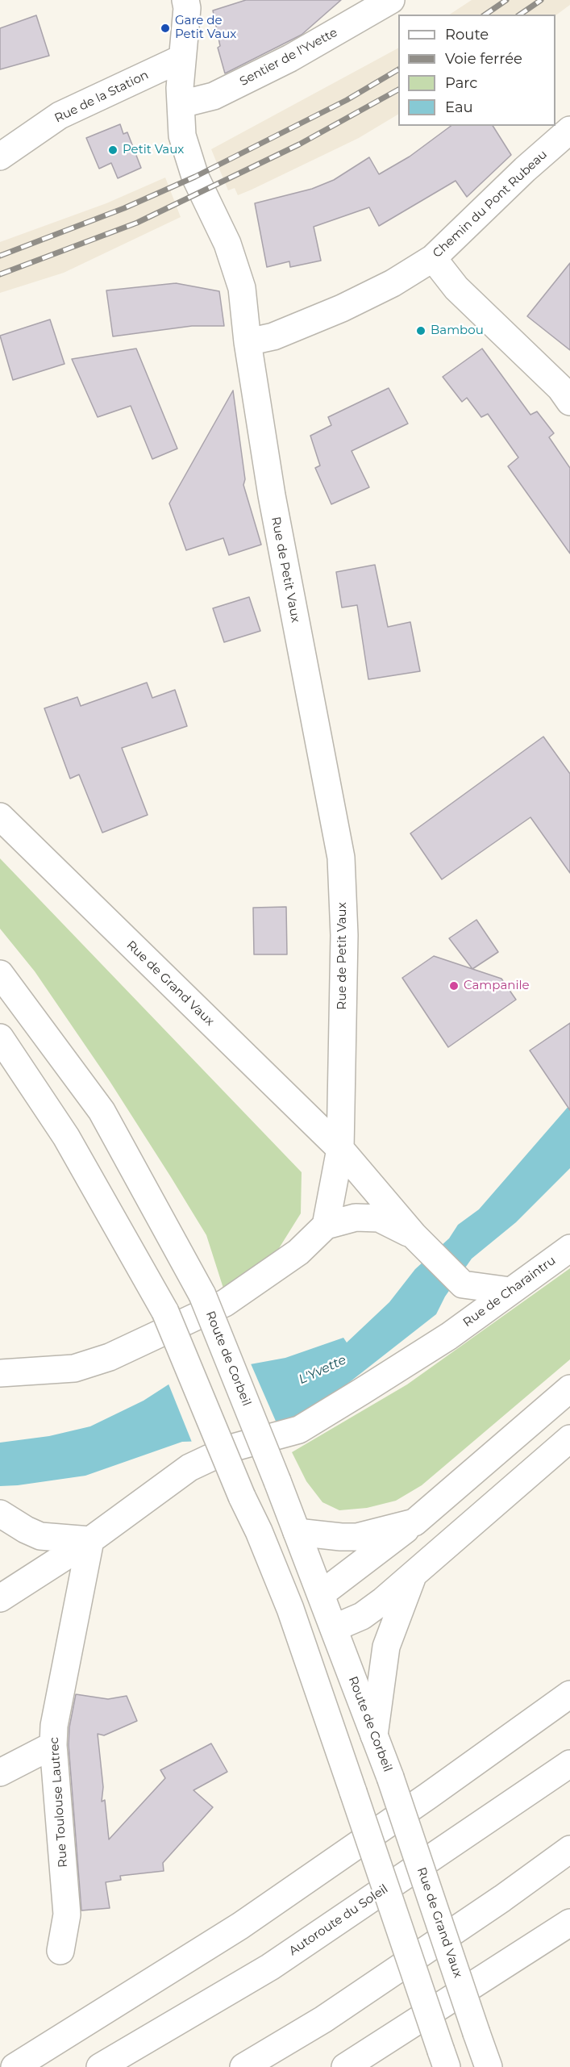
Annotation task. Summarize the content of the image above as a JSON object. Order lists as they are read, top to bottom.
{
  "streets": {
    "main road": [
      "Sentier de l'Yvette",
      "Rue de la Station",
      "Chemin du Pont Rubeau",
      "Rue de Petit Vaux",
      "Rue de Grand Vaux",
      "Rue de Charaintru",
      "Route de Corbeil",
      "Rue Toulouse Lautrec",
      "Autoroute du Soleil"
    ]
  },
  "crossings": [
    ["Sentier de l'Yvette", "Rue de Petit Vaux"],
    ["Rue de la Station", "Rue de Petit Vaux"],
    ["Chemin du Pont Rubeau", "Rue de Petit Vaux"],
    ["Rue de Petit Vaux", "Rue de Grand Vaux"],
    ["Rue de Grand Vaux", "Route de Corbeil"],
    ["Rue de Charaintru", "Rue Toulouse Lautrec"]
  ],
  "water": ["L'Yvette"],
  "places": [
    "Gare de Petit Vaux",
    "Petit Vaux",
    "Bambou",
    "Campanile"
  ],
  "legend": [
    "Route",
    "Voie ferrée",
    "Parc",
    "Eau"
  ]
}
